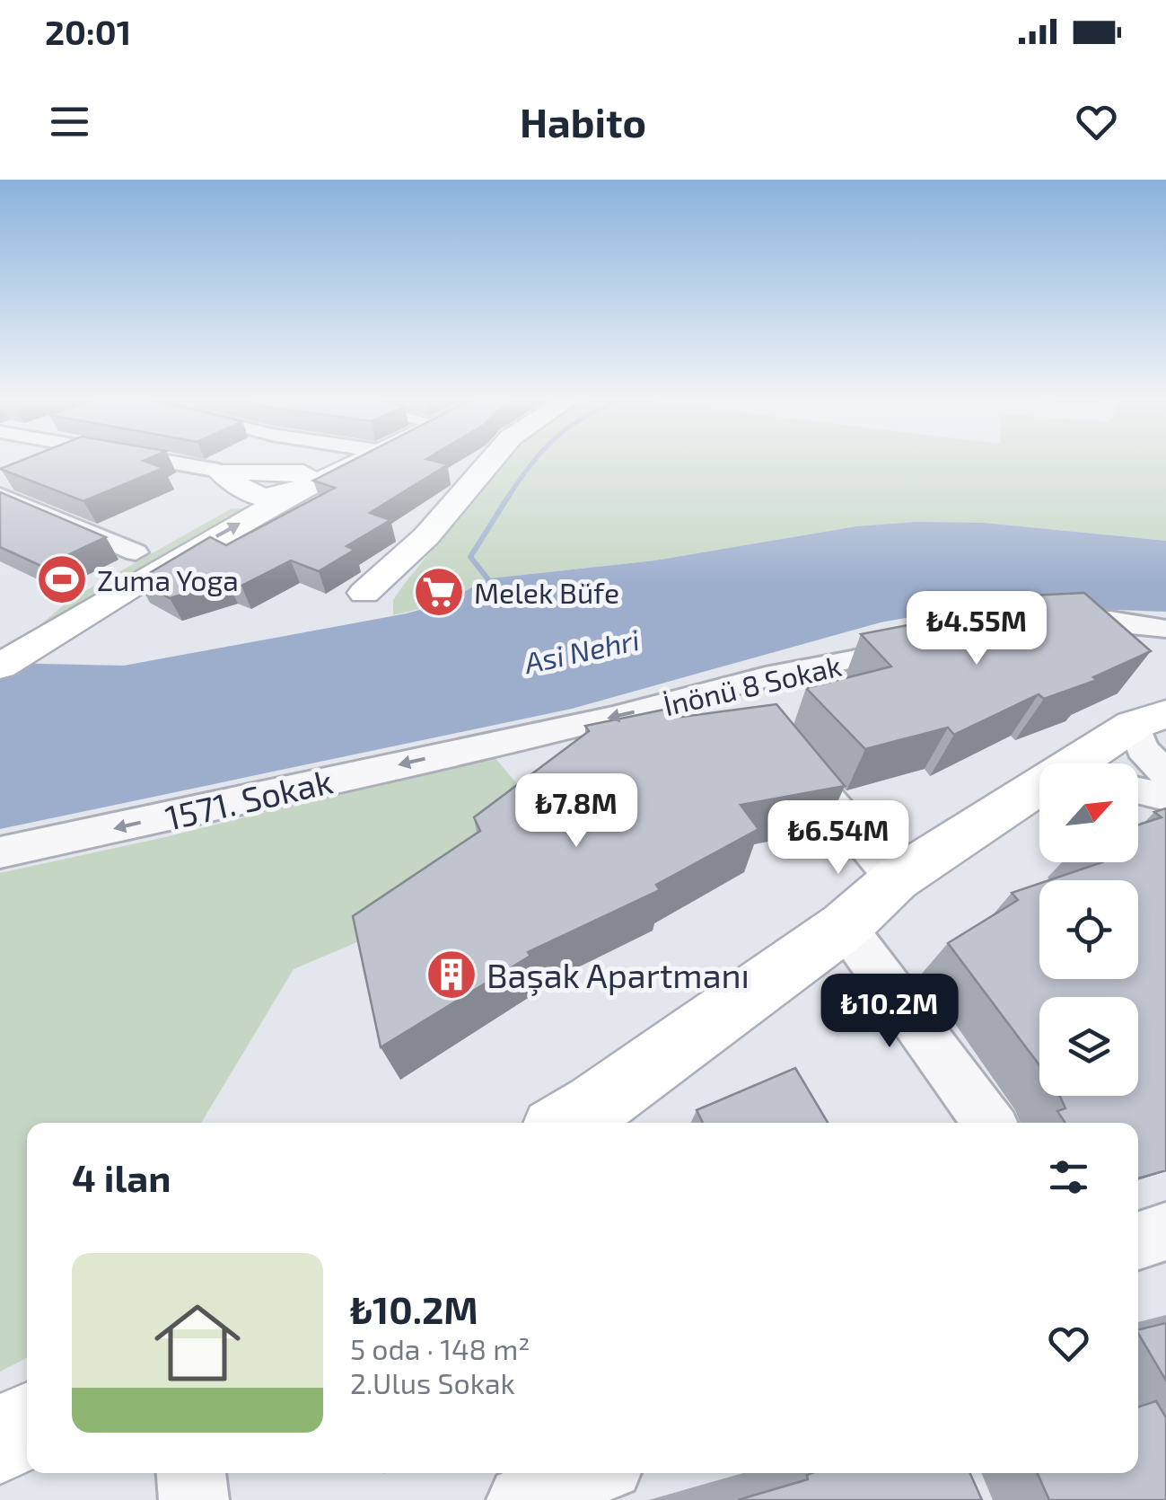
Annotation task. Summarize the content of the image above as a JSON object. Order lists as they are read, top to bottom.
{
  "streets": {
    "street": ["İnönü 8 Sokak", "1571. Sokak"]
  },
  "crossings": [
    ["İnönü 8 Sokak", "1571. Sokak"]
  ],
  "one_way": ["İnönü 8 Sokak", "1571. Sokak"],
  "water": ["Asi Nehri"],
  "places": {
    "sports": ["Zuma Yoga"],
    "supermarket": ["Melek Büfe"],
    "building": ["Başak Apartmanı"]
  },
  "north": "top right",
  "page": {
    "status": "20:01",
    "header": "Habito",
    "price": [
      "₺4.55M",
      "₺7.8M",
      "₺6.54M",
      "₺10.2M"
    ],
    "heading": "4 ilan",
    "list": [
      {
        "name": "₺10.2M",
        "note": "5 oda · 148 m² · 2.Ulus Sokak"
      }
    ]
  }
}
